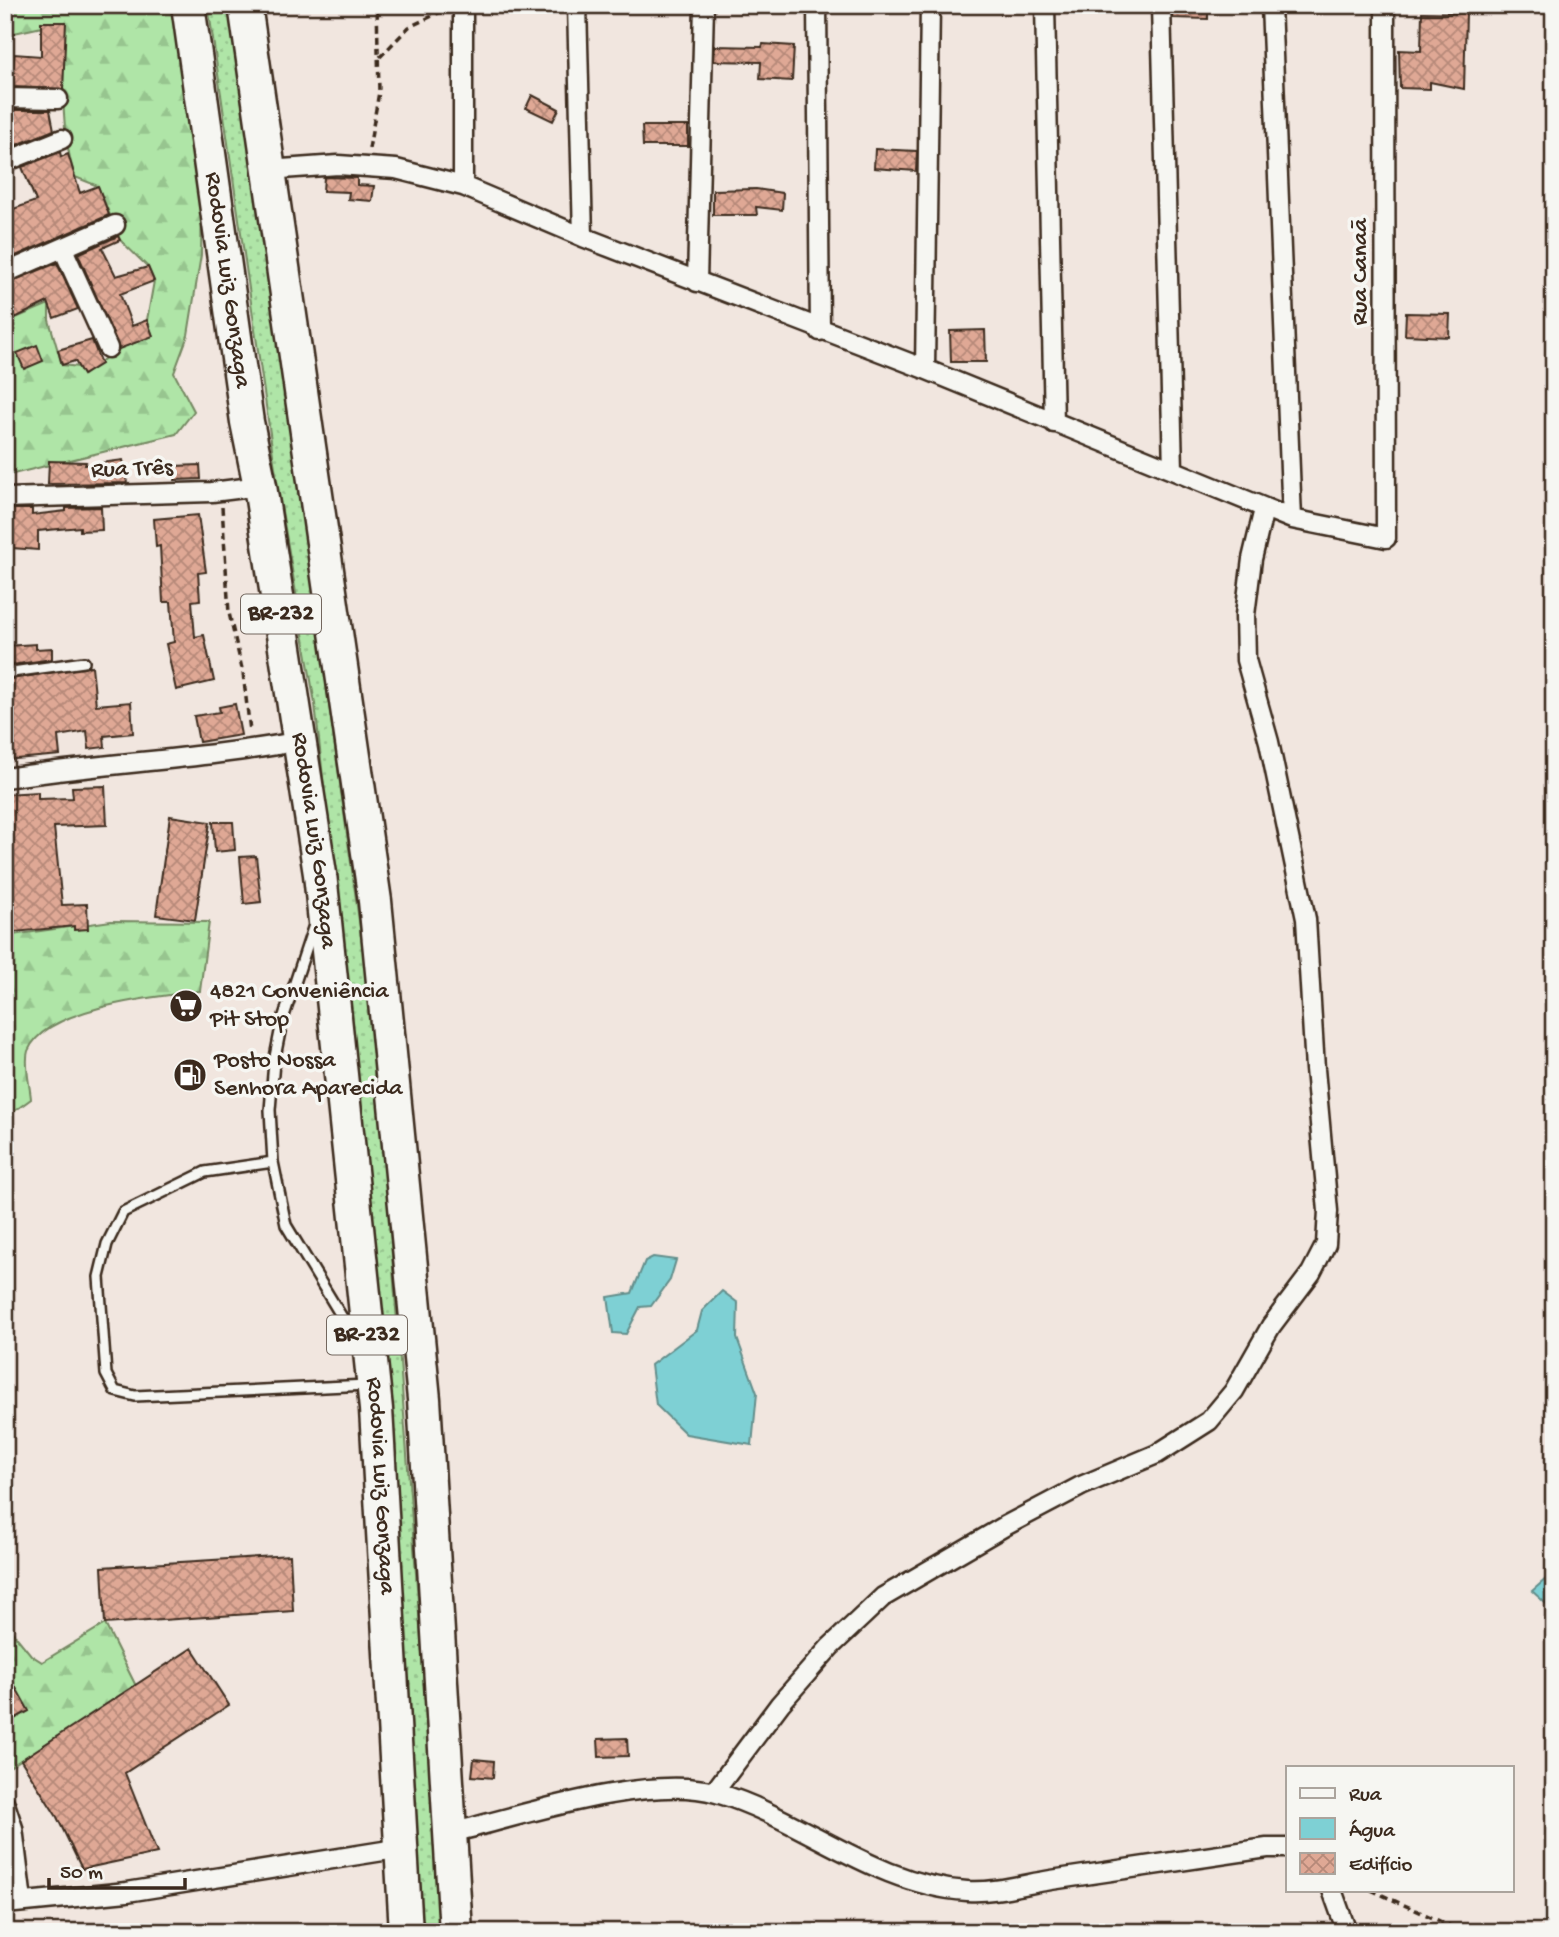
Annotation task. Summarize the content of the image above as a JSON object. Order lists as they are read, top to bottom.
{
  "streets": {
    "highway": ["Rodovia Luiz Gonzaga", "BR-232"],
    "street": ["Rua Canaã", "Rua Três"]
  },
  "crossings": [
    ["Rodovia Luiz Gonzaga", "Rua Três"]
  ],
  "places": {
    "supermarket": ["4821 Conveniência Pit Stop"],
    "fuel station": ["Posto Nossa Senhora Aparecida"]
  },
  "legend": ["Rua", "Água", "Edifício"],
  "scale_bar": "50 m"
}
